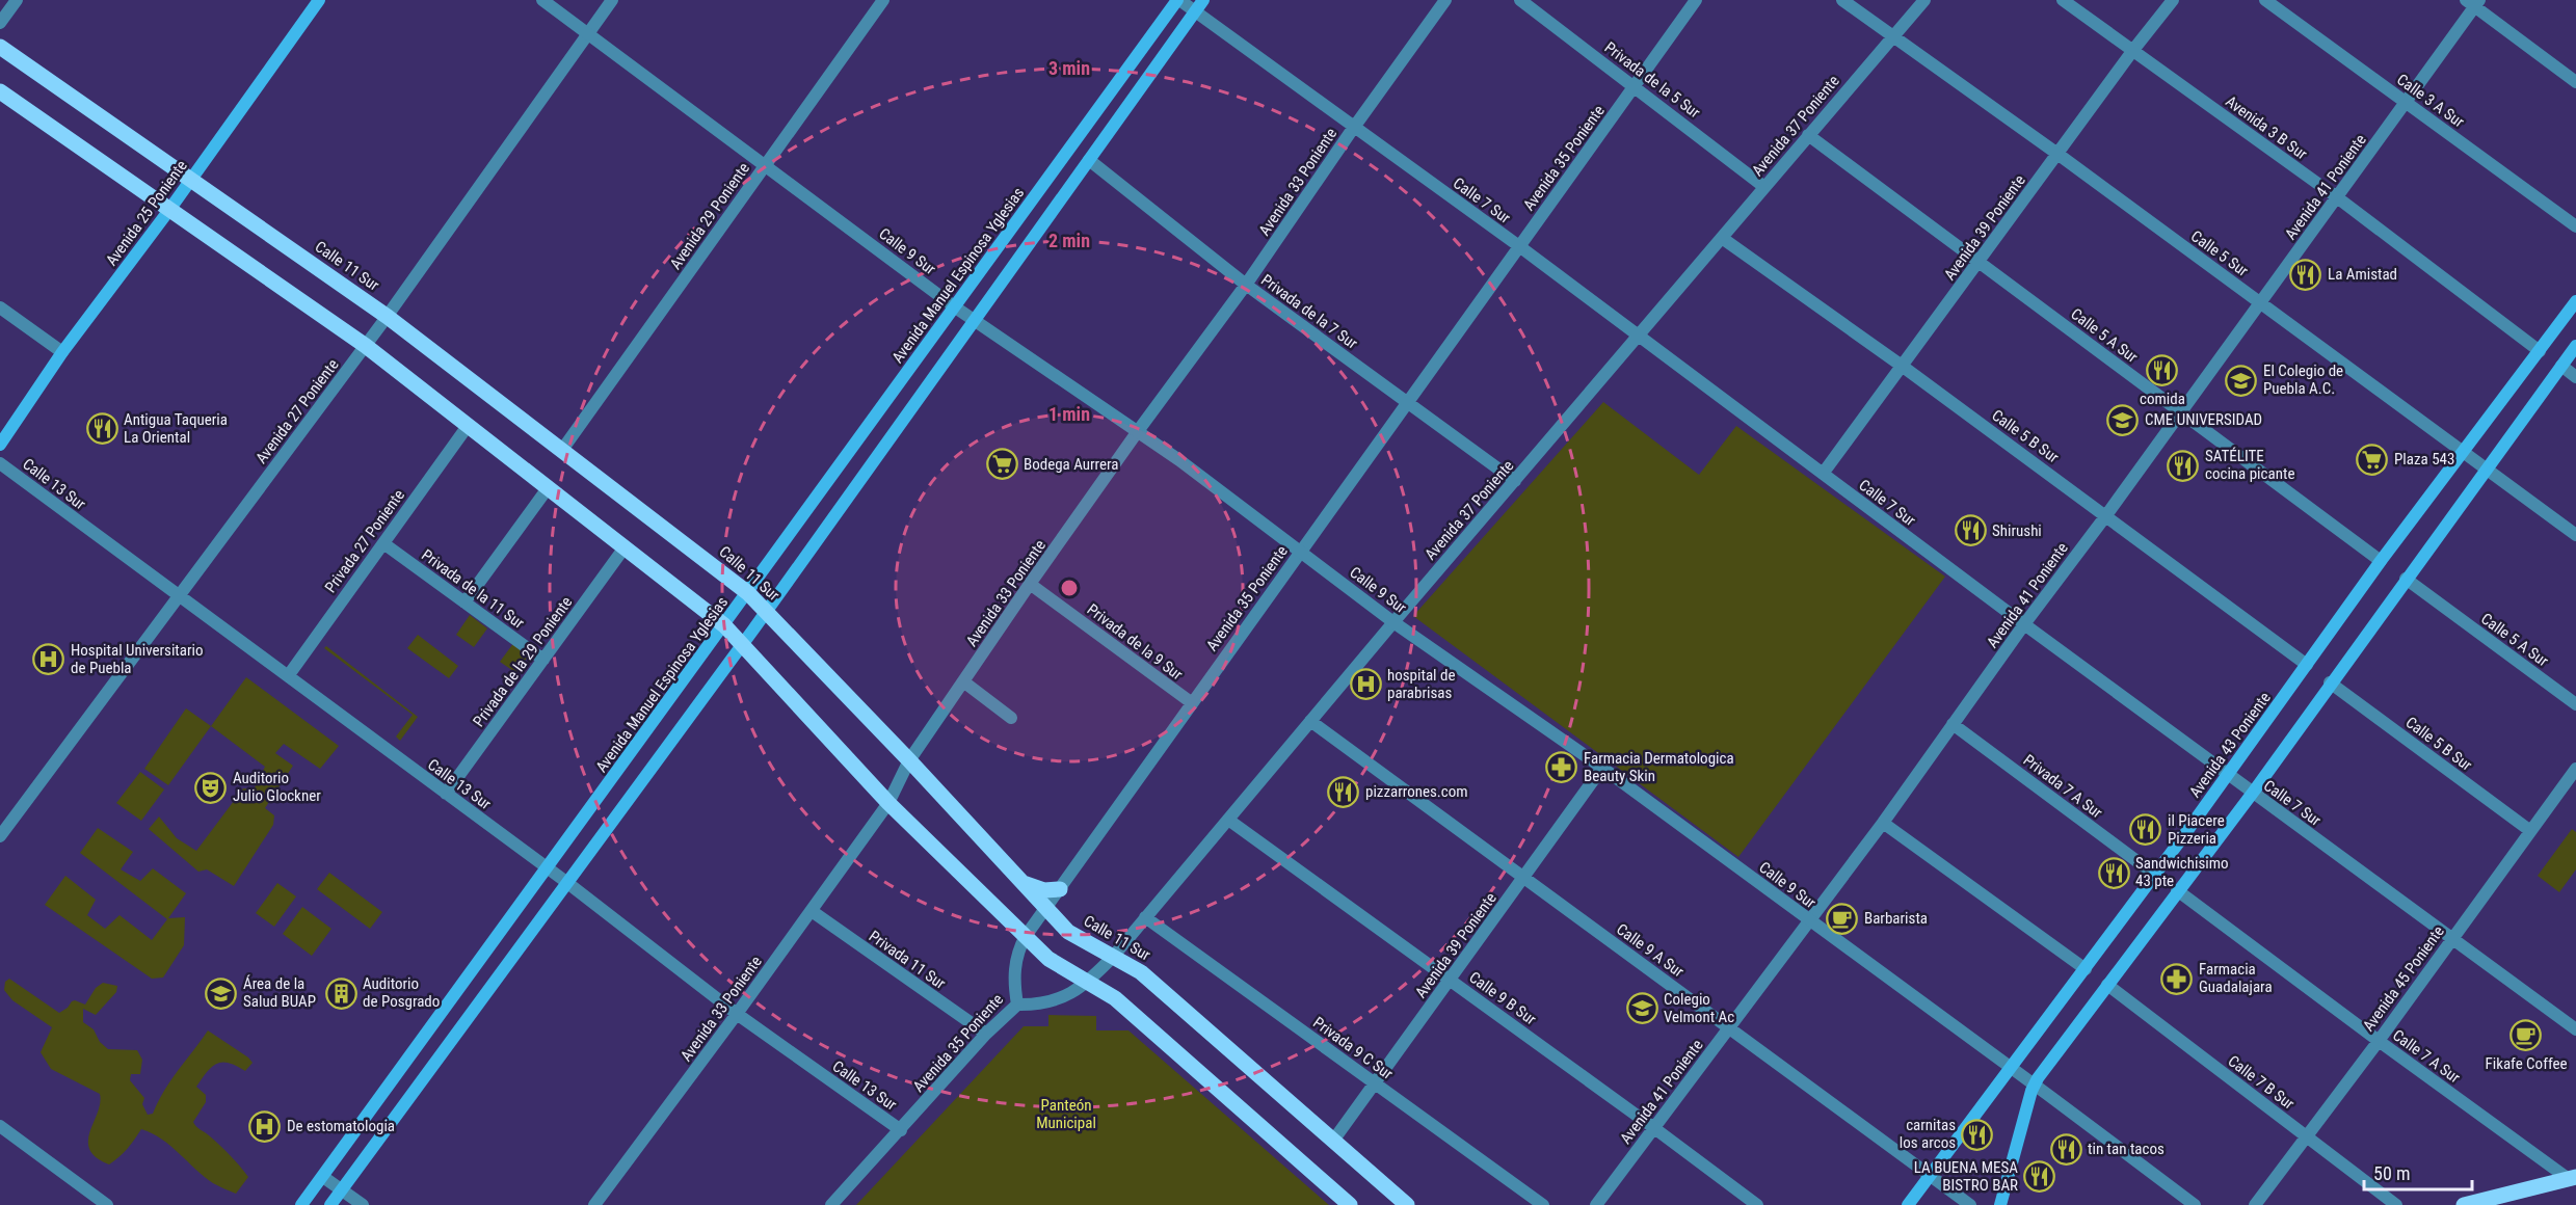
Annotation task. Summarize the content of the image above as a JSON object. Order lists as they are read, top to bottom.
{
  "streets": {
    "main road": [
      "Avenida 25 Poniente",
      "Calle 11 Sur",
      "Avenida Manuel Espinosa Yglesias",
      "Avenida 43 Poniente"
    ],
    "street": [
      "Privada de la 5 Sur",
      "Calle 3 A Sur",
      "Avenida 37 Poniente",
      "Avenida 3 B Sur",
      "Avenida 35 Poniente",
      "Avenida 33 Poniente",
      "Avenida 41 Poniente",
      "Calle 7 Sur",
      "Avenida 29 Poniente",
      "Avenida 39 Poniente",
      "Calle 9 Sur",
      "Calle 5 Sur",
      "Privada de la 7 Sur",
      "Calle 5 A Sur",
      "Avenida 27 Poniente",
      "Calle 5 B Sur",
      "Calle 13 Sur",
      "Privada 27 Poniente",
      "Privada de la 11 Sur",
      "Privada de la 9 Sur",
      "Privada de la 29 Poniente",
      "Privada 7 A Sur",
      "Calle 9 A Sur",
      "Privada 11 Sur",
      "Avenida 45 Poniente",
      "Calle 9 B Sur",
      "Privada 9 C Sur",
      "Calle 7 A Sur",
      "Calle 7 B Sur"
    ]
  },
  "crossings": [
    ["Privada de la 5 Sur", "Avenida 37 Poniente"],
    ["Privada de la 5 Sur", "Avenida 35 Poniente"],
    ["Calle 3 A Sur", "Avenida 41 Poniente"],
    ["Avenida 37 Poniente", "Avenida 35 Poniente"],
    ["Avenida 37 Poniente", "Calle 7 Sur"],
    ["Avenida 37 Poniente", "Calle 9 Sur"],
    ["Avenida 37 Poniente", "Calle 5 Sur"],
    ["Avenida 37 Poniente", "Calle 11 Sur"],
    ["Avenida 37 Poniente", "Privada de la 7 Sur"],
    ["Avenida 37 Poniente", "Calle 5 A Sur"],
    ["Avenida 37 Poniente", "Calle 5 B Sur"],
    ["Avenida 37 Poniente", "Calle 9 A Sur"],
    ["Avenida 37 Poniente", "Calle 9 B Sur"],
    ["Avenida 37 Poniente", "Privada 9 C Sur"],
    ["Avenida 3 B Sur", "Avenida 41 Poniente"],
    ["Avenida 3 B Sur", "Avenida 39 Poniente"],
    ["Avenida 3 B Sur", "Avenida 43 Poniente"],
    ["Avenida 35 Poniente", "Calle 7 Sur"],
    ["Avenida 35 Poniente", "Calle 9 Sur"],
    ["Avenida 35 Poniente", "Calle 11 Sur"],
    ["Avenida 35 Poniente", "Privada de la 7 Sur"],
    ["Avenida 35 Poniente", "Calle 13 Sur"],
    ["Avenida 35 Poniente", "Privada de la 9 Sur"],
    ["Avenida 35 Poniente", "Privada 11 Sur"],
    ["Avenida 33 Poniente", "Calle 7 Sur"],
    ["Avenida 33 Poniente", "Calle 9 Sur"],
    ["Avenida 33 Poniente", "Calle 11 Sur"],
    ["Avenida 33 Poniente", "Privada de la 7 Sur"],
    ["Avenida 33 Poniente", "Calle 13 Sur"],
    ["Avenida 33 Poniente", "Privada de la 9 Sur"],
    ["Avenida 33 Poniente", "Privada 11 Sur"],
    ["Avenida 41 Poniente", "Calle 7 Sur"],
    ["Avenida 41 Poniente", "Calle 9 Sur"],
    ["Avenida 41 Poniente", "Calle 5 Sur"],
    ["Avenida 41 Poniente", "Calle 5 A Sur"],
    ["Avenida 41 Poniente", "Calle 5 B Sur"],
    ["Avenida 41 Poniente", "Privada 7 A Sur"],
    ["Avenida 41 Poniente", "Calle 9 A Sur"],
    ["Avenida 41 Poniente", "Calle 9 B Sur"],
    ["Calle 7 Sur", "Avenida 39 Poniente"],
    ["Calle 7 Sur", "Avenida Manuel Espinosa Yglesias"],
    ["Calle 7 Sur", "Avenida 43 Poniente"],
    ["Calle 7 Sur", "Avenida 45 Poniente"],
    ["Avenida 25 Poniente", "Calle 11 Sur"],
    ["Avenida 29 Poniente", "Calle 9 Sur"],
    ["Avenida 29 Poniente", "Calle 11 Sur"],
    ["Avenida 39 Poniente", "Calle 9 Sur"],
    ["Avenida 39 Poniente", "Calle 5 Sur"],
    ["Avenida 39 Poniente", "Calle 11 Sur"],
    ["Avenida 39 Poniente", "Calle 5 A Sur"],
    ["Avenida 39 Poniente", "Calle 5 B Sur"],
    ["Avenida 39 Poniente", "Calle 9 A Sur"],
    ["Avenida 39 Poniente", "Calle 9 B Sur"],
    ["Avenida 39 Poniente", "Privada 9 C Sur"],
    ["Calle 9 Sur", "Avenida Manuel Espinosa Yglesias"],
    ["Calle 9 Sur", "Avenida 27 Poniente"],
    ["Calle 9 Sur", "Avenida 43 Poniente"],
    ["Calle 5 Sur", "Avenida 43 Poniente"],
    ["Calle 11 Sur", "Avenida Manuel Espinosa Yglesias"],
    ["Calle 11 Sur", "Avenida 27 Poniente"],
    ["Avenida Manuel Espinosa Yglesias", "Calle 13 Sur"],
    ["Calle 5 A Sur", "Avenida 43 Poniente"],
    ["Avenida 27 Poniente", "Calle 13 Sur"],
    ["Calle 5 B Sur", "Avenida 43 Poniente"],
    ["Calle 5 B Sur", "Avenida 45 Poniente"],
    ["Calle 13 Sur", "Privada 27 Poniente"],
    ["Calle 13 Sur", "Privada de la 29 Poniente"],
    ["Privada 27 Poniente", "Privada de la 11 Sur"],
    ["Privada de la 11 Sur", "Privada de la 29 Poniente"],
    ["Avenida 43 Poniente", "Privada 7 A Sur"],
    ["Avenida 43 Poniente", "Calle 9 A Sur"],
    ["Avenida 45 Poniente", "Calle 7 A Sur"],
    ["Avenida 45 Poniente", "Calle 7 B Sur"]
  ],
  "parks": ["Panteón Municipal"],
  "places": {
    "restaurant": [
      "La Amistad",
      "comida",
      "Antigua Taqueria La Oriental",
      "SATÉLITE cocina picante",
      "Shirushi",
      "pizzarrones.com",
      "il Piacere Pizzeria",
      "Sandwichisimo 43 pte",
      "carnitas los arcos",
      "tin tan tacos",
      "LA BUENA MESA BISTRO BAR"
    ],
    "school or university": [
      "El Colegio de Puebla A.C.",
      "CME UNIVERSIDAD",
      "Área de la Salud BUAP",
      "Colegio Velmont Ac"
    ],
    "supermarket": ["Plaza 543", "Bodega Aurrera"],
    "hospital": ["Hospital Universitario de Puebla", "hospital de parabrisas", "De estomatologia"],
    "pharmacy": ["Farmacia Dermatologica Beauty Skin", "Farmacia Guadalajara"],
    "theatre": ["Auditorio Julio Glockner"],
    "cafe": ["Barbarista", "Fikafe Coffee"],
    "building": ["Auditorio de Posgrado"]
  },
  "scale_bar": "50 m",
  "rings": ["3 min", "2 min", "1 min"]
}
